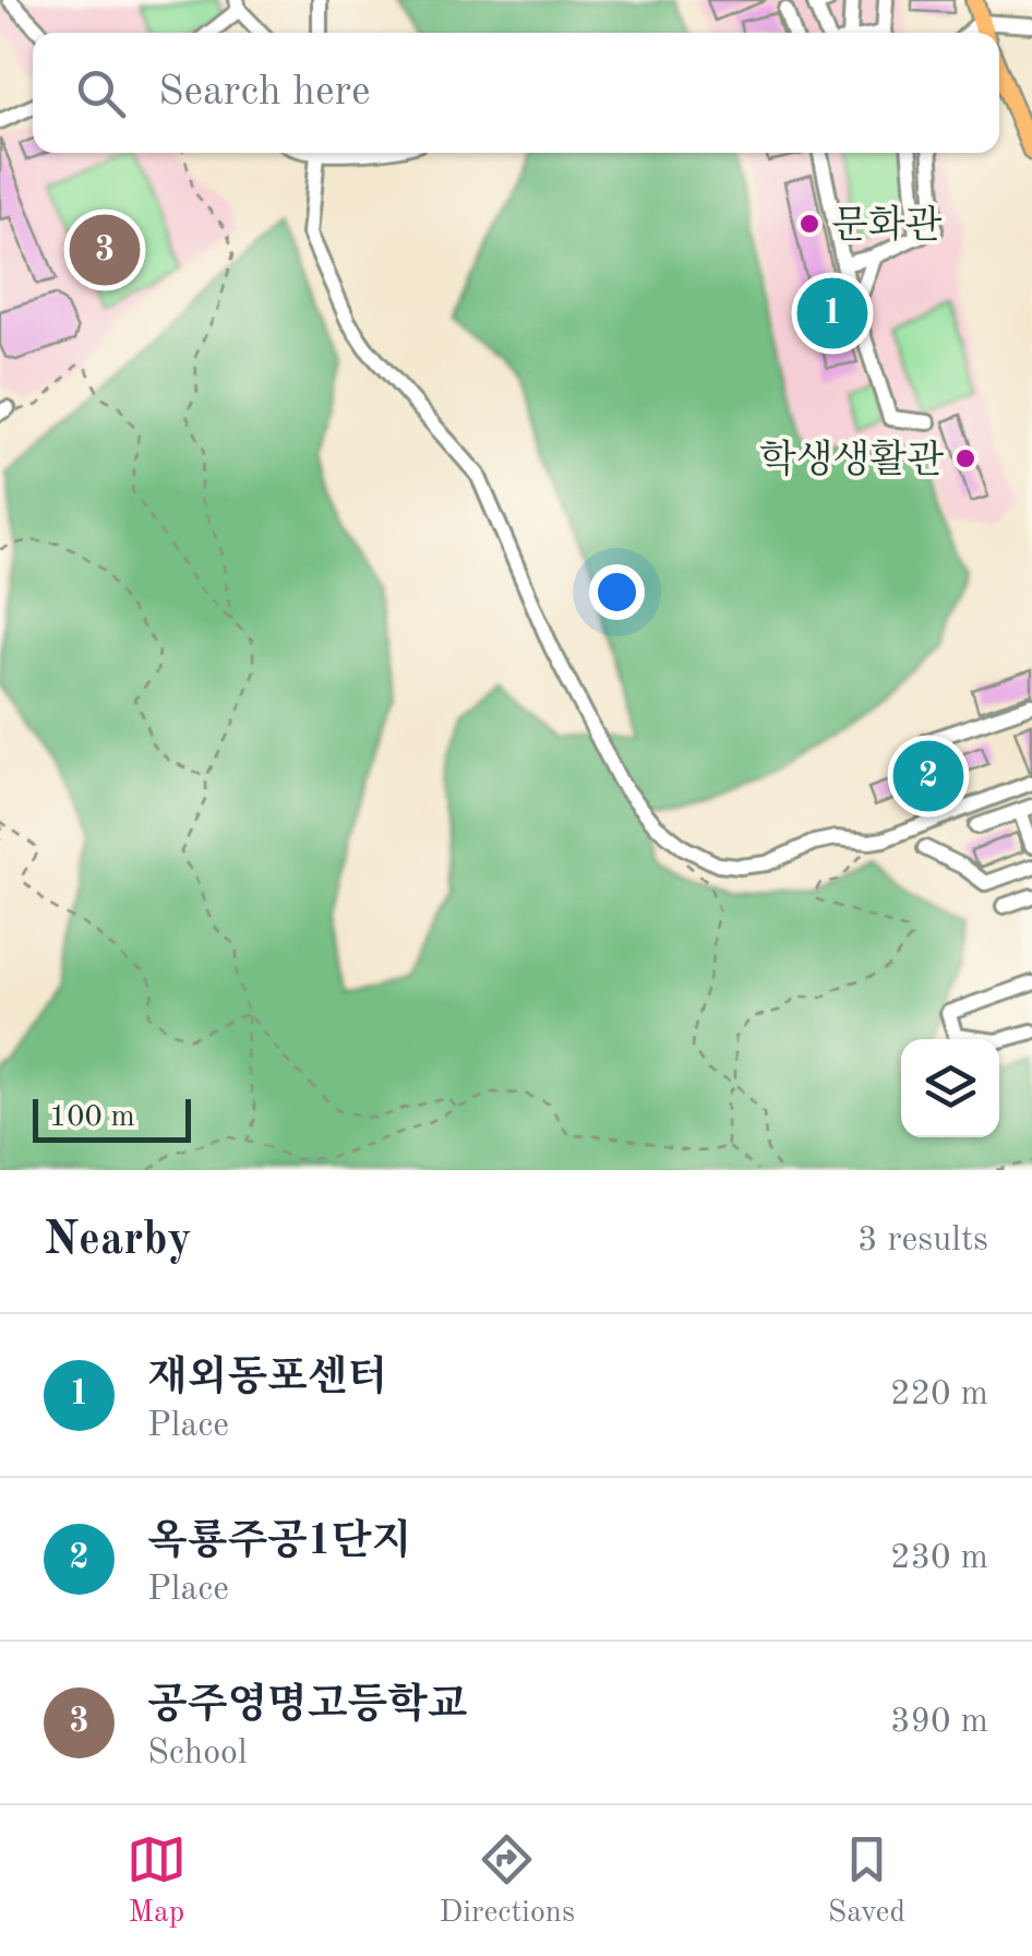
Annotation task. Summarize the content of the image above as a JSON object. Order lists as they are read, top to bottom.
{
  "places": ["문화관", "학생생활관"],
  "scale_bar": "100 m",
  "page": {
    "search": "Search here",
    "pins": ["3", "1", "2"],
    "scale": "100 m",
    "heading": ["Nearby", "3 results"],
    "list": [
      {
        "mark": "1",
        "name": "재외동포센터",
        "note": "Place",
        "value": "220 m"
      },
      {
        "mark": "2",
        "name": "옥룡주공1단지",
        "note": "Place",
        "value": "230 m"
      },
      {
        "mark": "3",
        "name": "공주영명고등학교",
        "note": "School",
        "value": "390 m"
      }
    ],
    "nav": ["Map", "Directions", "Saved"]
  }
}
